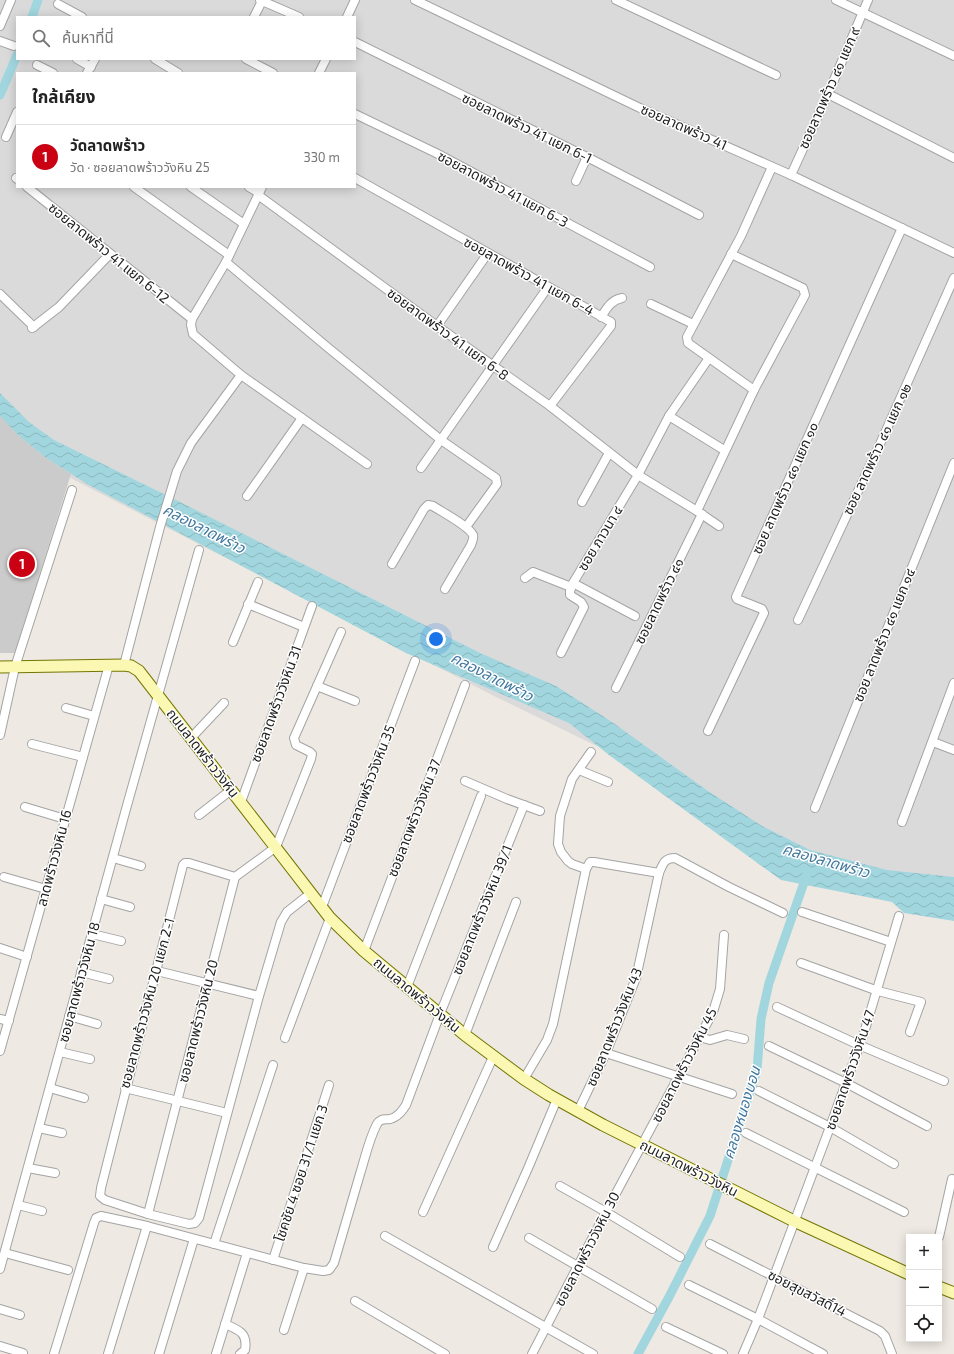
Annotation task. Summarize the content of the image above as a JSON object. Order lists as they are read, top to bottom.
{
  "streets": {
    "main road": ["ถนนลาดพร้าววังหิน"],
    "street": [
      "ซอยลาดพร้าว ๔๑ แยก ๙",
      "ซอยลาดพร้าว 41",
      "ซอยลาดพร้าว 41 แยก 6-1",
      "ซอยลาดพร้าว 41 แยก 6-3",
      "ซอยลาดพร้าว 41 แยก 6-12",
      "ซอยลาดพร้าว 41 แยก 6-4",
      "ซอยลาดพร้าว 41 แยก 6-8",
      "ซอย ลาดพร้าว ๔๑ แยก ๑๒",
      "ซอย ลาดพร้าว ๔๑ แยก ๑๐",
      "ซอย ภาวนา ๔",
      "ซอยลาดพร้าว ๔๑",
      "ซอย ลาดพร้าว ๔๑ แยก ๑๔",
      "ซอยลาดพร้าววังหิน 31",
      "ซอยลาดพร้าววังหิน 35",
      "ซอยลาดพร้าววังหิน 37",
      "ลาดพร้าววังหิน 16",
      "ซอยลาดพร้าววังหิน 39/1",
      "ซอยลาดพร้าววังหิน 18",
      "ซอยลาดพร้าววังหิน 20 แยก 2-1",
      "ซอยลาดพร้าววังหิน 20",
      "ซอยลาดพร้าววังหิน 43",
      "ซอยลาดพร้าววังหิน 45",
      "ซอยลาดพร้าววังหิน 47",
      "โชคชัย 4 ซอย 31/1 แยก 3",
      "ซอยลาดพร้าววังหิน 30",
      "ซอยสุขสวัสดิ์14"
    ]
  },
  "crossings": [
    ["ซอยลาดพร้าว ๔๑ แยก ๙", "ซอยลาดพร้าว 41"],
    ["ซอยลาดพร้าว 41", "ซอย ลาดพร้าว ๔๑ แยก ๑๐"],
    ["ซอยลาดพร้าว 41 แยก 6-4", "ซอยลาดพร้าว 41 แยก 6-8"],
    ["ซอยลาดพร้าว 41 แยก 6-8", "ซอย ภาวนา ๔"],
    ["ซอยลาดพร้าว 41 แยก 6-8", "ซอยลาดพร้าว ๔๑"],
    ["ซอยลาดพร้าววังหิน 31", "ถนนลาดพร้าววังหิน"],
    ["ถนนลาดพร้าววังหิน", "ซอยลาดพร้าววังหิน 35"],
    ["ถนนลาดพร้าววังหิน", "ซอยลาดพร้าววังหิน 37"],
    ["ถนนลาดพร้าววังหิน", "ลาดพร้าววังหิน 16"],
    ["ถนนลาดพร้าววังหิน", "ซอยลาดพร้าววังหิน 39/1"],
    ["ถนนลาดพร้าววังหิน", "ซอยลาดพร้าววังหิน 18"],
    ["ถนนลาดพร้าววังหิน", "ซอยลาดพร้าววังหิน 43"],
    ["ถนนลาดพร้าววังหิน", "ซอยลาดพร้าววังหิน 45"],
    ["ถนนลาดพร้าววังหิน", "ซอยลาดพร้าววังหิน 47"],
    ["ถนนลาดพร้าววังหิน", "ซอยลาดพร้าววังหิน 30"],
    ["ซอยลาดพร้าววังหิน 20 แยก 2-1", "ซอยลาดพร้าววังหิน 20"],
    ["ซอยลาดพร้าววังหิน 45", "ซอยลาดพร้าววังหิน 30"],
    ["ซอยลาดพร้าววังหิน 47", "ซอยสุขสวัสดิ์14"]
  ],
  "water": ["คลองลาดพร้าว", "คลองหนองบอน"],
  "page": {
    "search": "ค้นหาที่นี่",
    "heading": "ใกล้เคียง",
    "list": [
      {
        "mark": "1",
        "name": "วัดลาดพร้าว",
        "note": "วัด · ซอยลาดพร้าววังหิน 25",
        "value": "330 m"
      }
    ],
    "pins": "1",
    "map_buttons": ["+", "−"]
  }
}
